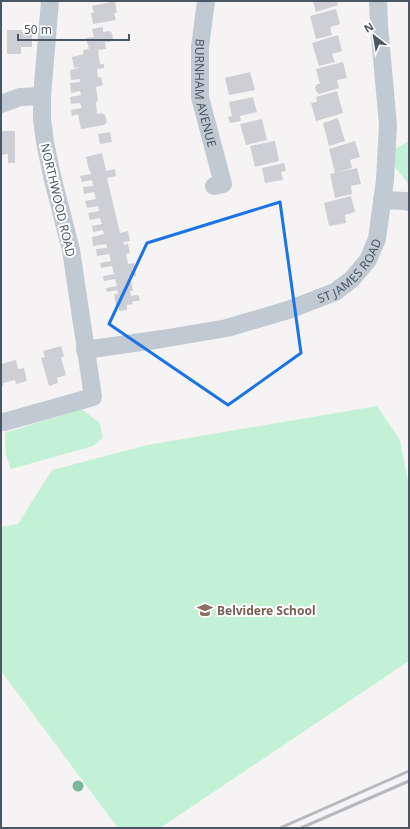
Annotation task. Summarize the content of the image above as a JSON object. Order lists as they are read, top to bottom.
{
  "streets": {
    "street": ["BURNHAM AVENUE", "NORTHWOOD ROAD", "ST JAMES ROAD"]
  },
  "crossings": [
    ["NORTHWOOD ROAD", "ST JAMES ROAD"]
  ],
  "places": {
    "school or university": ["Belvidere School"]
  },
  "scale_bar": "50 m",
  "north": "top left"
}
